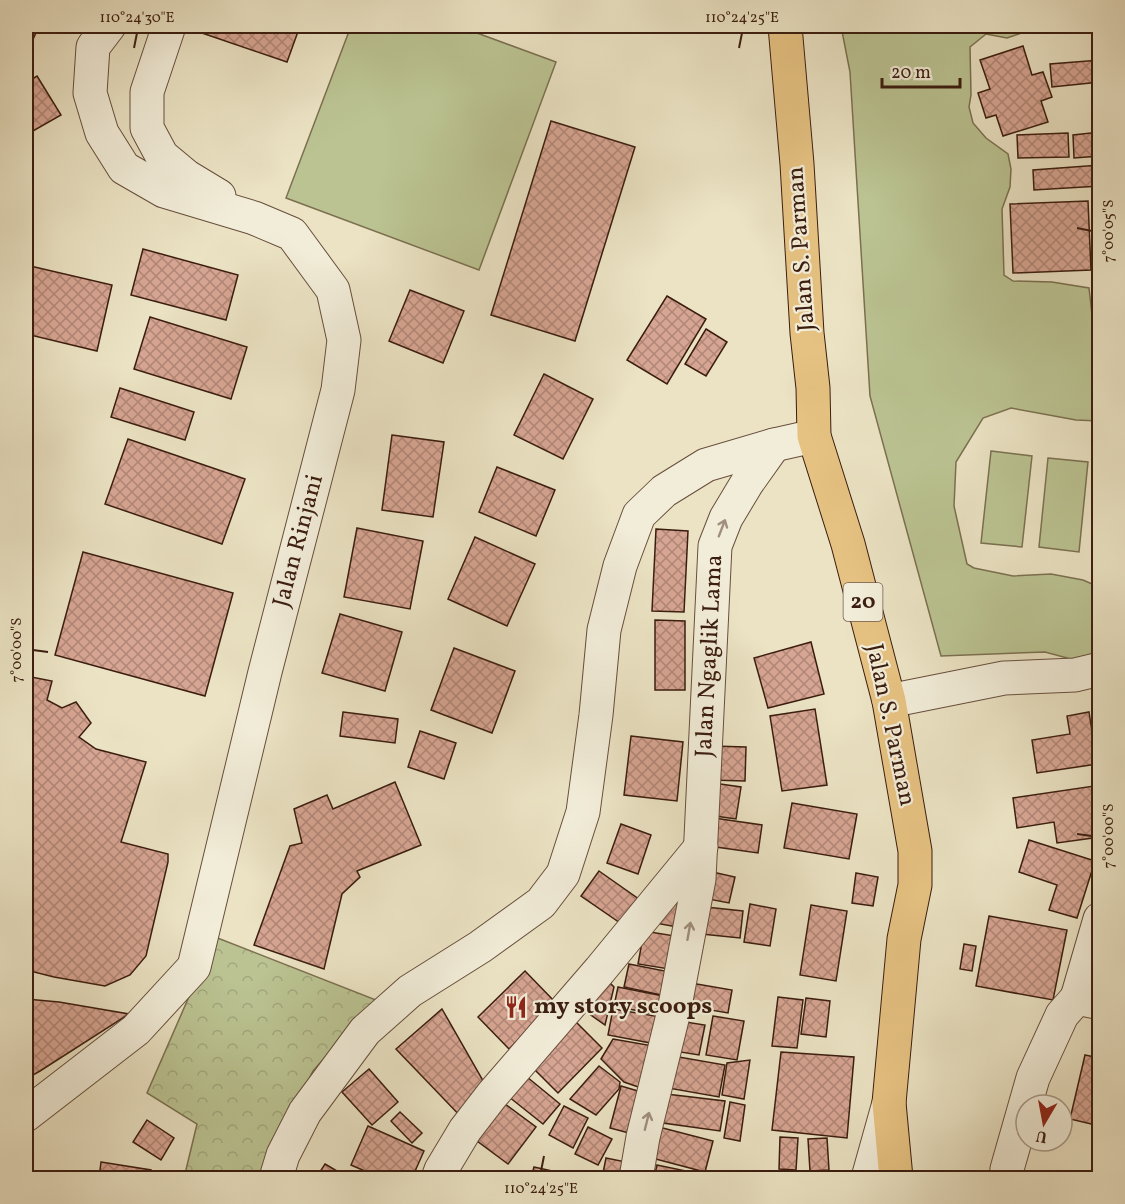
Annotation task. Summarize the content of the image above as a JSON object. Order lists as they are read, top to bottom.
{
  "streets": {
    "highway": ["Jalan S. Parman", "20"],
    "street": ["Jalan Rinjani", "Jalan Ngaglik Lama"]
  },
  "one_way": ["Jalan Ngaglik Lama"],
  "places": {
    "restaurant": ["my story scoops"]
  },
  "scale_bar": "20 m",
  "north": "bottom",
  "coordinates": [
    "110°24'30\"E",
    "110°24'25\"E",
    "7°00'05\"S",
    "7°00'00\"S"
  ]
}
